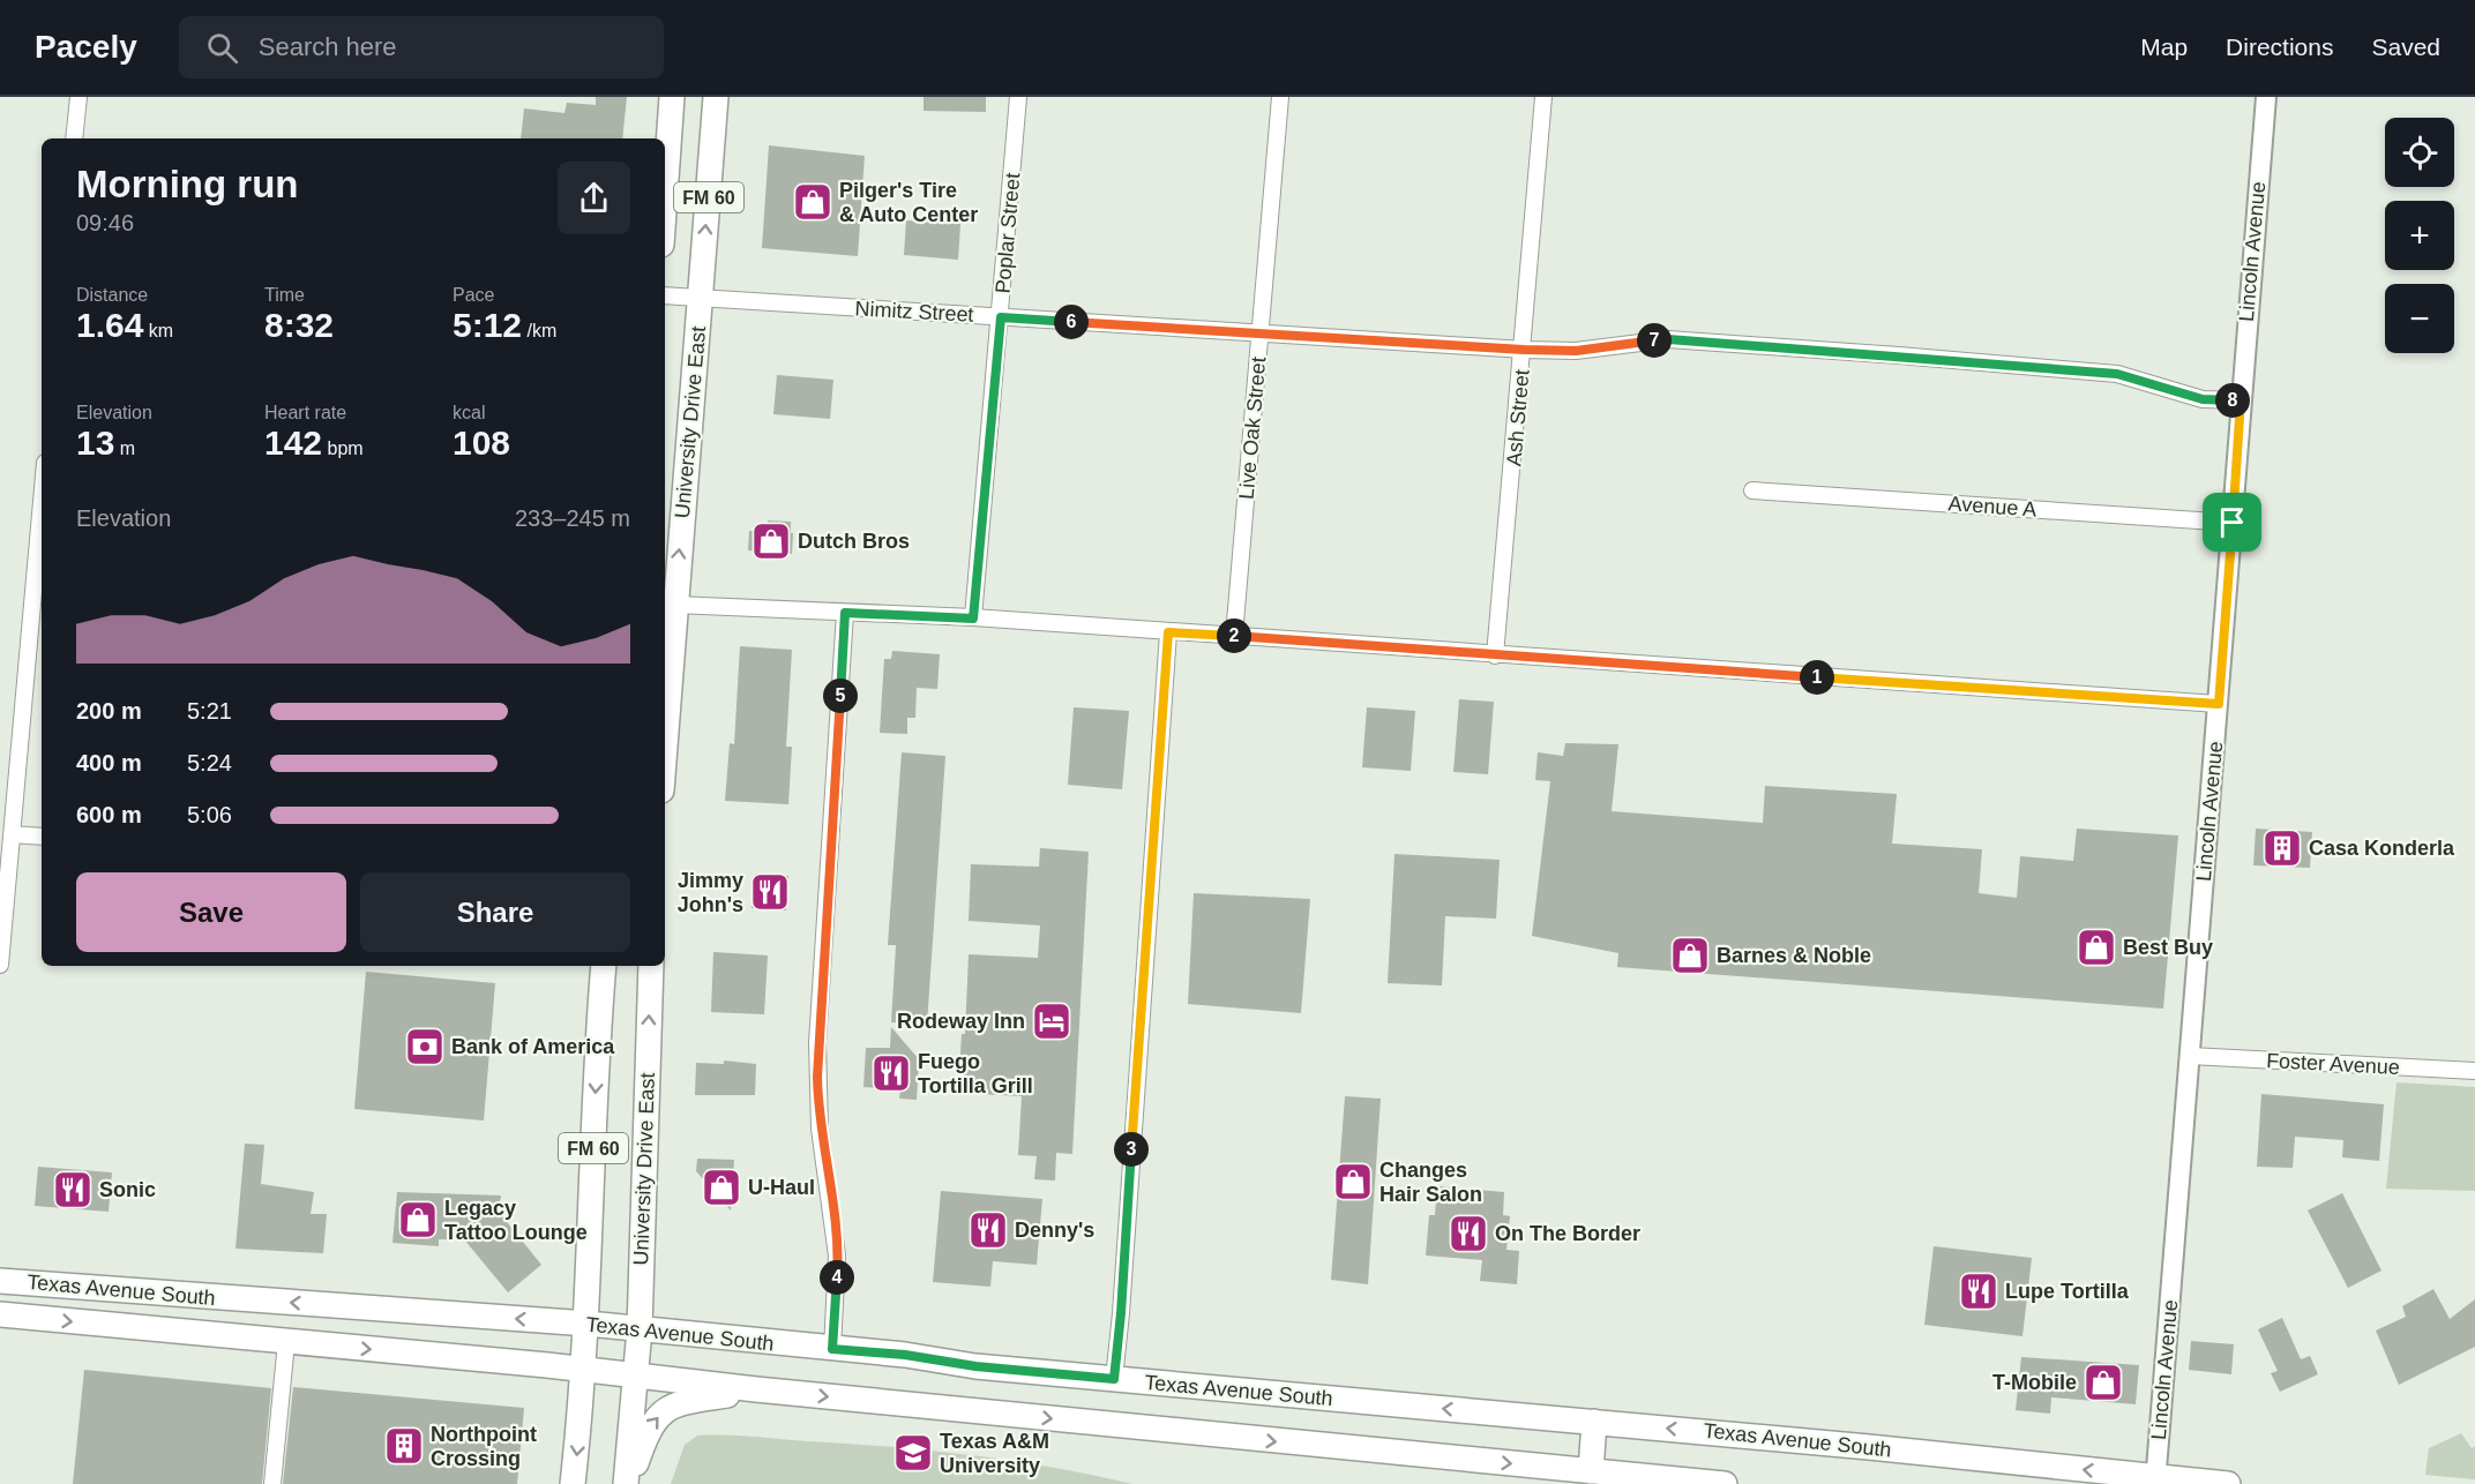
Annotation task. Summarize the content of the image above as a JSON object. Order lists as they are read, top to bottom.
{
  "streets": {
    "main road": ["FM 60", "University Drive East", "Texas Avenue South"],
    "street": [
      "Poplar Street",
      "Lincoln Avenue",
      "Nimitz Street",
      "Ash Street",
      "Live Oak Street",
      "Avenue A",
      "Foster Avenue"
    ]
  },
  "crossings": [
    ["FM 60", "University Drive East"],
    ["FM 60", "Texas Avenue South"],
    ["Poplar Street", "Nimitz Street"],
    ["Lincoln Avenue", "Nimitz Street"],
    ["Lincoln Avenue", "Avenue A"],
    ["Lincoln Avenue", "Foster Avenue"],
    ["Lincoln Avenue", "Texas Avenue South"],
    ["Nimitz Street", "Ash Street"],
    ["Nimitz Street", "University Drive East"],
    ["Nimitz Street", "Live Oak Street"],
    ["University Drive East", "Texas Avenue South"]
  ],
  "places": {
    "shop": [
      "Pilger's Tire & Auto Center",
      "Dutch Bros",
      "Best Buy",
      "Barnes & Noble",
      "Changes Hair Salon",
      "U-Haul",
      "Legacy Tattoo Lounge",
      "T-Mobile"
    ],
    "building": ["Casa Konderla", "Northpoint Crossing"],
    "restaurant": [
      "Jimmy John's",
      "Fuego Tortilla Grill",
      "Sonic",
      "Denny's",
      "On The Border",
      "Lupe Tortilla"
    ],
    "hotel": ["Rodeway Inn"],
    "bank": ["Bank of America"],
    "school or university": ["Texas A&M University"]
  },
  "page": {
    "header": "Pacely",
    "search": "Search here",
    "nav": ["Map", "Directions", "Saved"],
    "map_buttons": ["+", "−"],
    "heading": ["Morning run", "09:46"],
    "stats": [
      ["Distance", "1.64 km"],
      ["Time", "8:32"],
      ["Pace", "5:12 /km"],
      ["Elevation", "13 m"],
      ["Heart rate", "142 bpm"],
      ["kcal", "108"]
    ],
    "pins": [
      "6",
      "7",
      "8",
      "2",
      "1",
      "5",
      "3",
      "4"
    ],
    "chart": ["Elevation", "233–245 m"],
    "list": [
      {
        "name": "200 m",
        "note": "5:21"
      },
      {
        "name": "400 m",
        "note": "5:24"
      },
      {
        "name": "600 m",
        "note": "5:06"
      }
    ],
    "buttons": ["Save", "Share"]
  }
}
